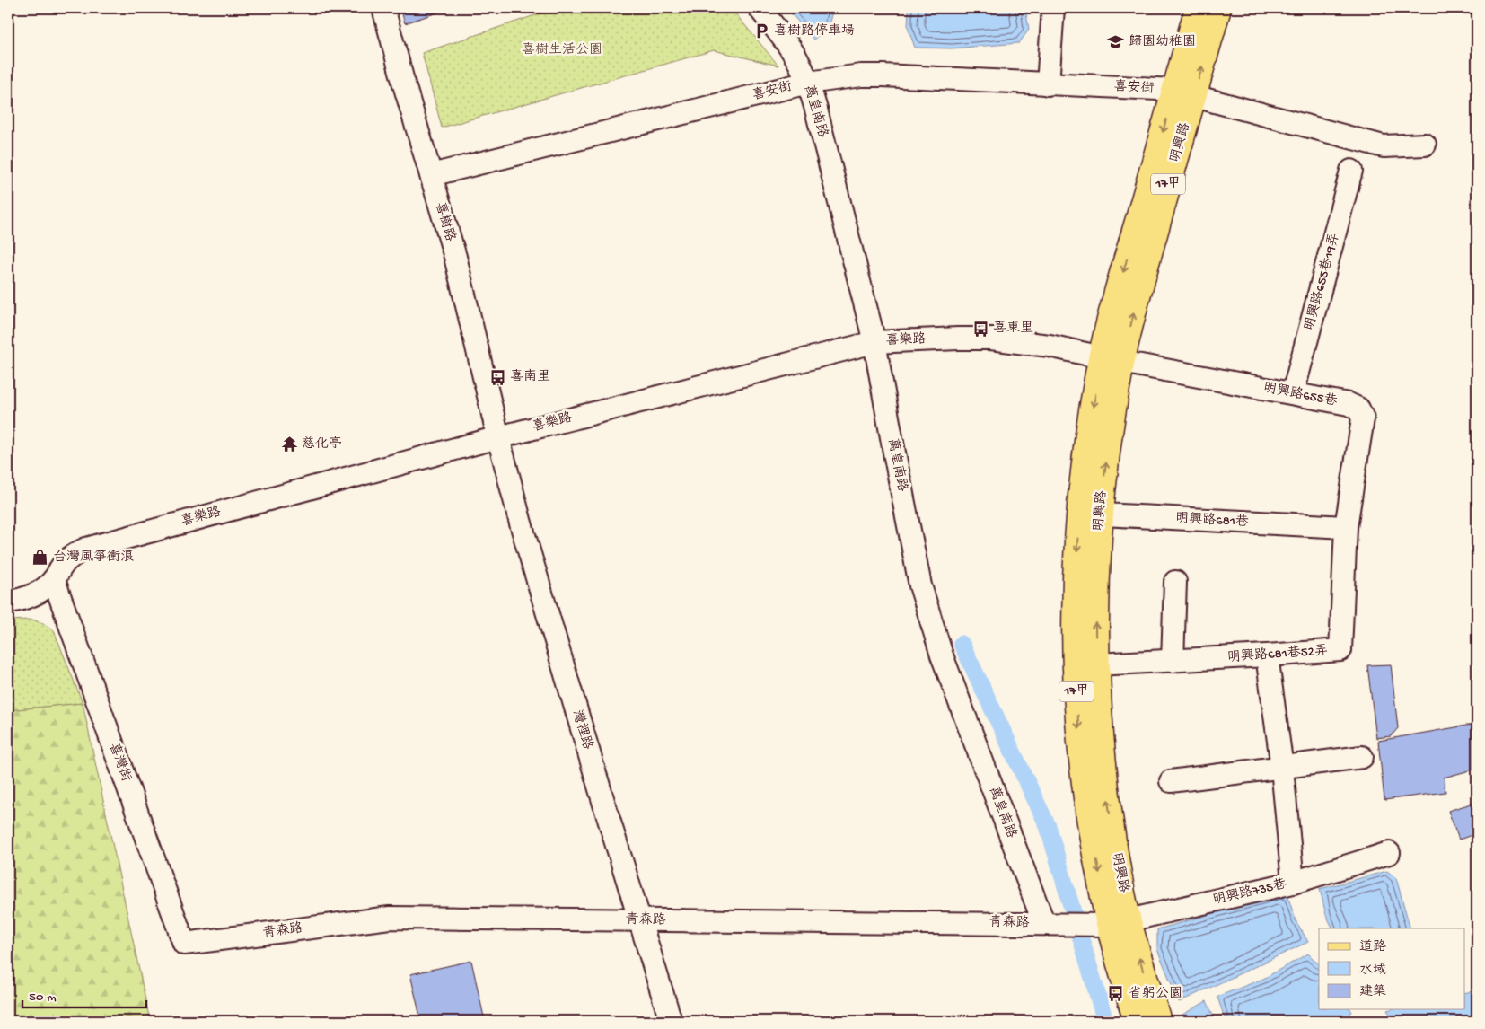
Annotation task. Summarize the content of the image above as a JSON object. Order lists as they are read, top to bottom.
{
  "streets": {
    "main road": ["明興路", "17甲"],
    "street": [
      "喜安街",
      "萬皇南路",
      "喜樹路",
      "明興路655巷19弄",
      "喜樂路",
      "明興路655巷",
      "明興路681巷",
      "明興路681巷52弄",
      "灣裡路",
      "喜灣街",
      "明興路735巷",
      "青森路"
    ]
  },
  "crossings": [
    ["喜安街", "萬皇南路"],
    ["喜安街", "明興路"],
    ["喜安街", "喜樹路"],
    ["萬皇南路", "喜樂路"],
    ["萬皇南路", "青森路"],
    ["明興路", "喜樂路"],
    ["明興路", "明興路655巷"],
    ["明興路", "明興路681巷"],
    ["明興路", "明興路681巷52弄"],
    ["明興路", "明興路735巷"],
    ["明興路", "青森路"],
    ["喜樹路", "喜樂路"],
    ["喜樹路", "灣裡路"],
    ["明興路655巷19弄", "明興路655巷"],
    ["喜樂路", "明興路655巷"],
    ["喜樂路", "灣裡路"],
    ["喜樂路", "喜灣街"],
    ["明興路655巷", "明興路681巷"],
    ["明興路655巷", "明興路681巷52弄"],
    ["明興路681巷", "明興路681巷52弄"],
    ["灣裡路", "青森路"],
    ["喜灣街", "青森路"],
    ["明興路735巷", "青森路"]
  ],
  "parks": ["喜樹生活公園"],
  "places": {
    "parking": ["喜樹路停車場"],
    "school or university": ["歸園幼稚園"],
    "bus stop": ["喜東里", "喜南里", "省躬公園"],
    "temple": ["慈化亭"],
    "shop": ["台灣風箏衝浪"]
  },
  "legend": ["道路", "水域", "建築"],
  "scale_bar": "50 m"
}
